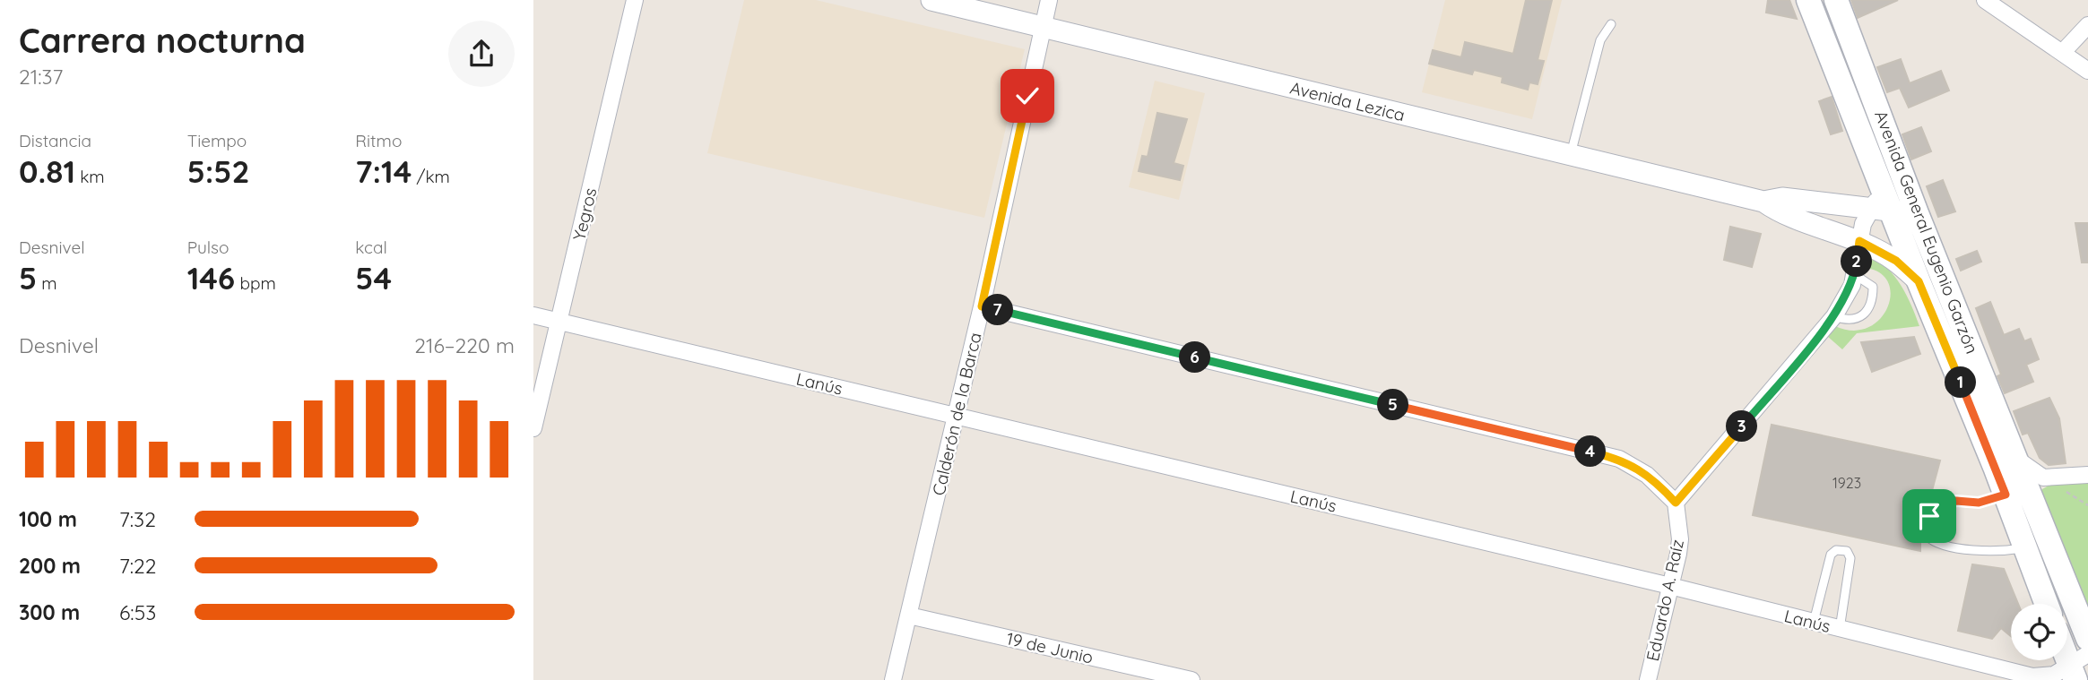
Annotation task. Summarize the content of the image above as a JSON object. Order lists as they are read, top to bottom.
{
  "streets": {
    "main road": ["Avenida General Eugenio Garzón"],
    "street": [
      "Avenida Lezica",
      "Yegros",
      "Lanús",
      "Calderón de la Barca",
      "Eduardo A. Raíz",
      "19 de Junio"
    ]
  },
  "crossings": [
    ["Avenida Lezica", "Avenida General Eugenio Garzón"],
    ["Avenida Lezica", "Calderón de la Barca"],
    ["Yegros", "Lanús"],
    ["Lanús", "Calderón de la Barca"],
    ["Lanús", "Eduardo A. Raíz"],
    ["Calderón de la Barca", "19 de Junio"]
  ],
  "house_numbers": ["1923"],
  "page": {
    "heading": ["Carrera nocturna", "21:37"],
    "stats": [
      ["Distancia", "0.81 km"],
      ["Tiempo", "5:52"],
      ["Ritmo", "7:14 /km"],
      ["Desnivel", "5 m"],
      ["Pulso", "146 bpm"],
      ["kcal", "54"]
    ],
    "pins": [
      "2",
      "7",
      "6",
      "1",
      "5",
      "3",
      "4"
    ],
    "chart": ["Desnivel", "216–220 m"],
    "list": [
      {
        "name": "100 m",
        "note": "7:32"
      },
      {
        "name": "200 m",
        "note": "7:22"
      },
      {
        "name": "300 m",
        "note": "6:53"
      }
    ]
  }
}
